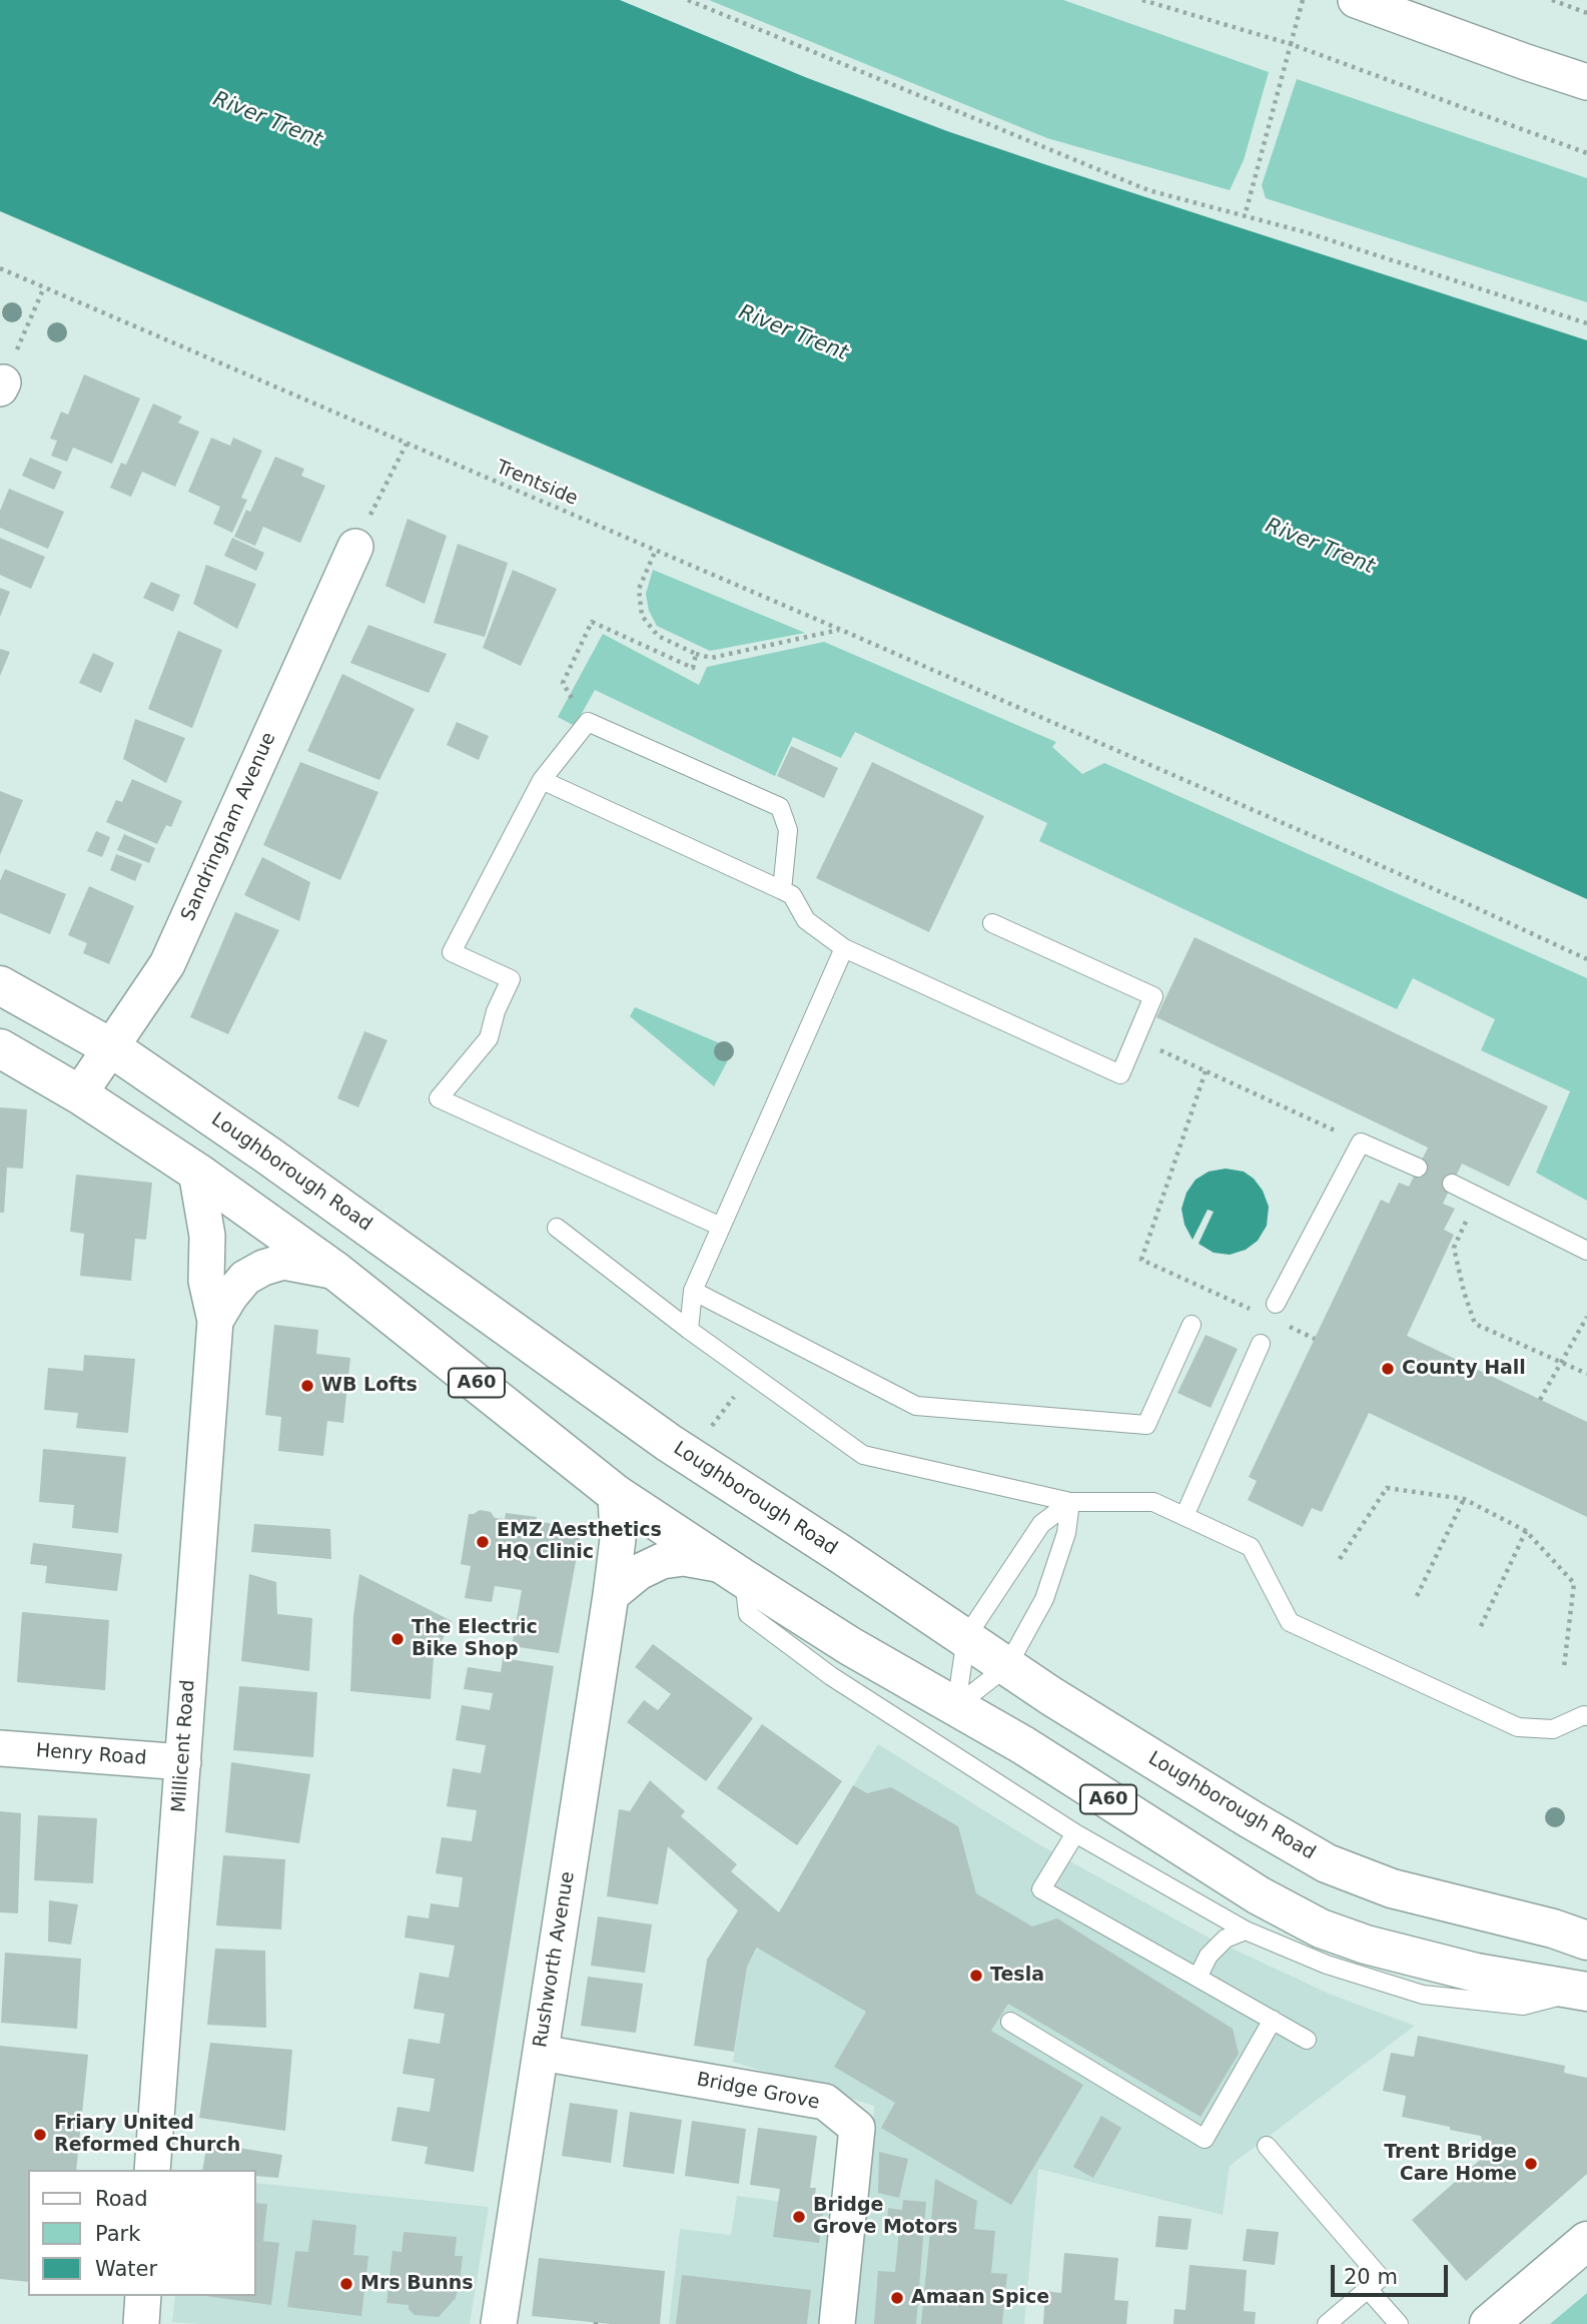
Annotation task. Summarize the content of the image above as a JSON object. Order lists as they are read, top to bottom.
{
  "streets": {
    "main road": ["Loughborough Road", "A60"],
    "street": [
      "Sandringham Avenue",
      "Millicent Road",
      "Henry Road",
      "Rushworth Avenue",
      "Bridge Grove"
    ],
    "path": ["Trentside"]
  },
  "crossings": [
    ["Sandringham Avenue", "Loughborough Road"],
    ["Sandringham Avenue", "A60"],
    ["A60", "Millicent Road"],
    ["A60", "Rushworth Avenue"],
    ["Millicent Road", "Henry Road"],
    ["Rushworth Avenue", "Bridge Grove"]
  ],
  "water": ["River Trent"],
  "places": [
    "County Hall",
    "WB Lofts",
    "EMZ Aesthetics HQ Clinic",
    "The Electric Bike Shop",
    "Tesla",
    "Friary United Reformed Church",
    "Trent Bridge Care Home",
    "Bridge Grove Motors",
    "Mrs Bunns",
    "Amaan Spice"
  ],
  "legend": ["Road", "Park", "Water"],
  "scale_bar": "20 m"
}
